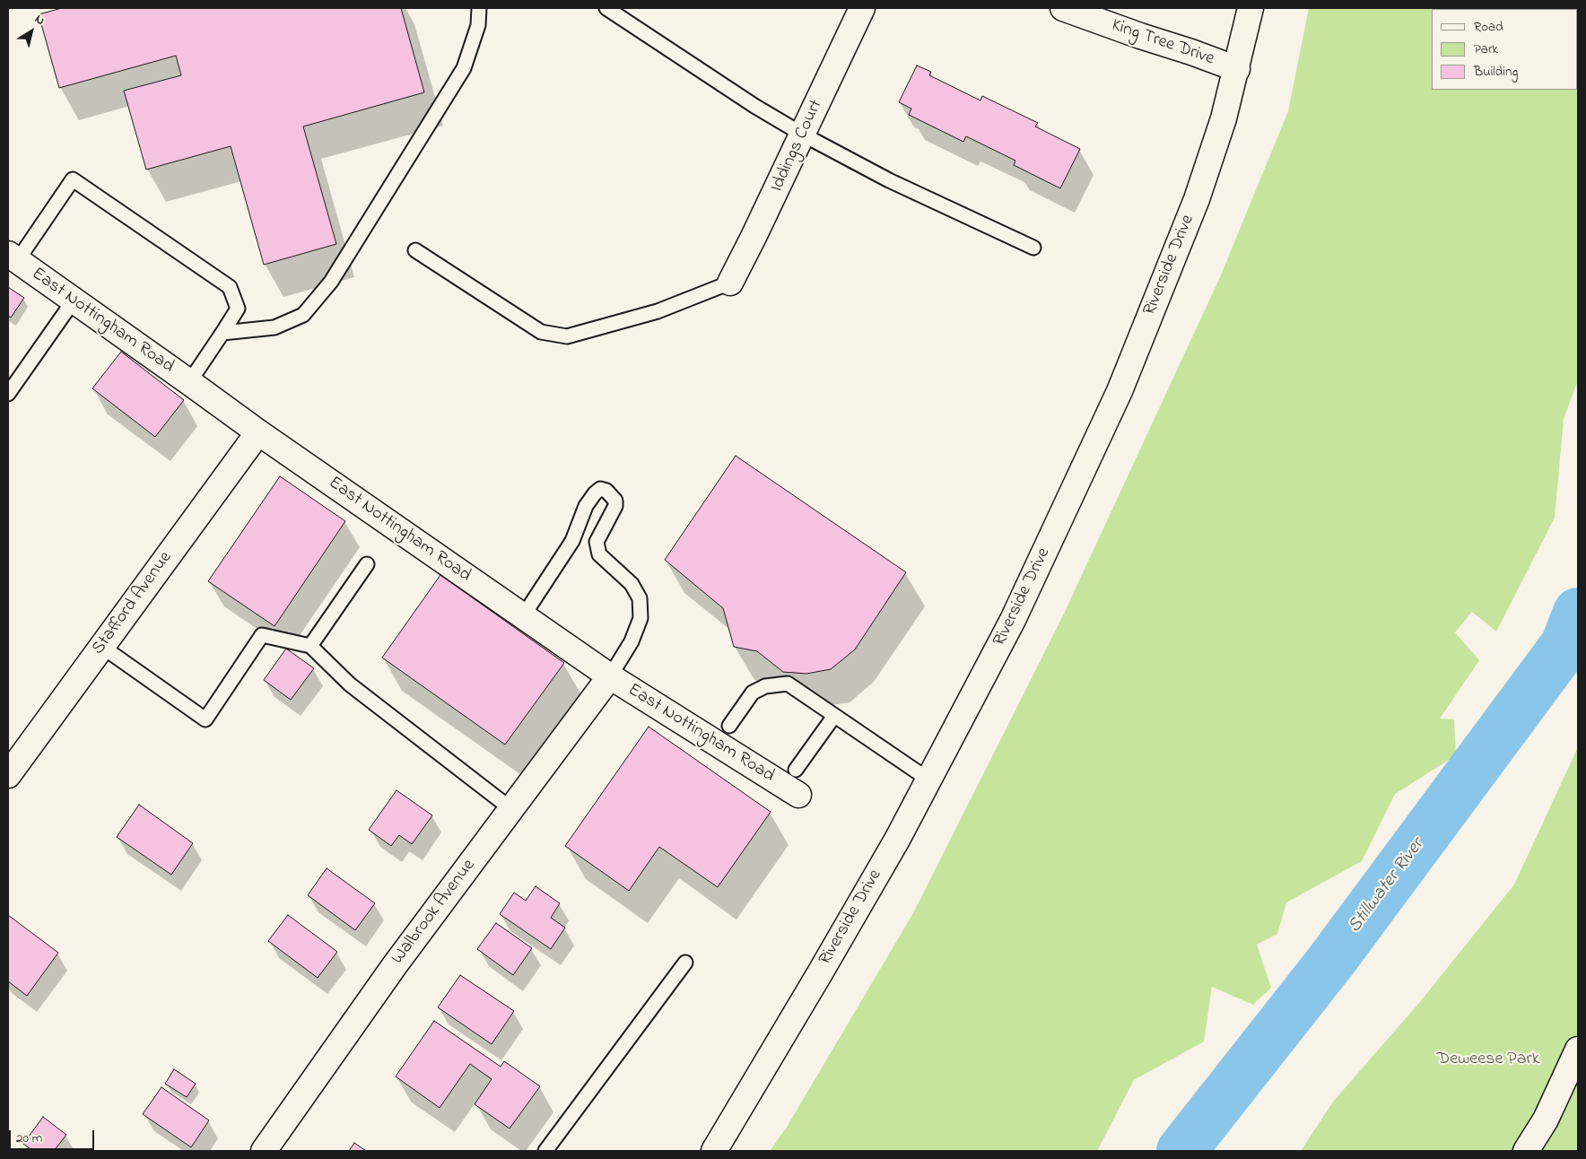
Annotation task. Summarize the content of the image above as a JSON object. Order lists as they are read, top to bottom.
{
  "streets": {
    "street": [
      "King Tree Drive",
      "Iddings Court",
      "Riverside Drive",
      "East Nottingham Road",
      "Stafford Avenue",
      "Walbrook Avenue"
    ]
  },
  "crossings": [
    ["King Tree Drive", "Riverside Drive"],
    ["East Nottingham Road", "Stafford Avenue"],
    ["East Nottingham Road", "Walbrook Avenue"]
  ],
  "water": ["Stillwater River"],
  "parks": ["Deweese Park"],
  "legend": ["Road", "Park", "Building"],
  "scale_bar": "20 m",
  "north": "top right"
}
